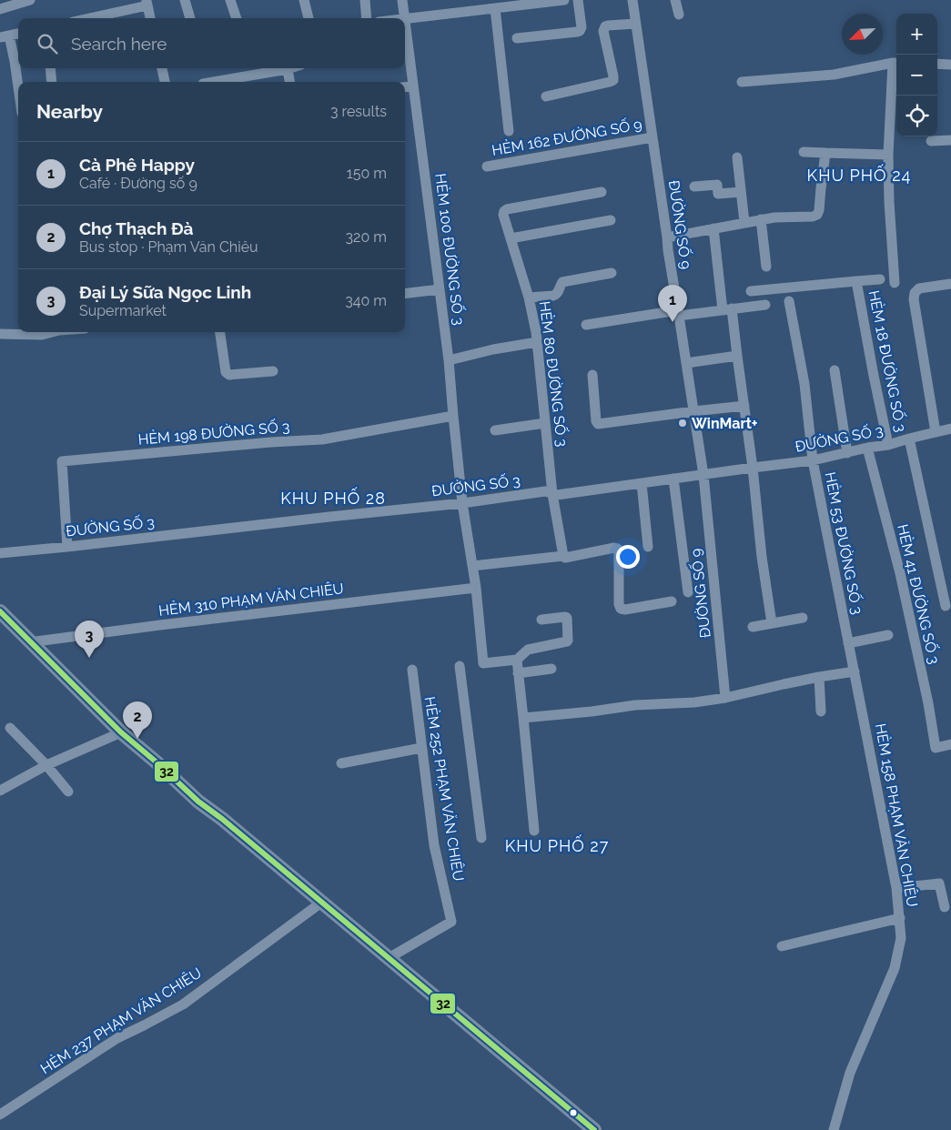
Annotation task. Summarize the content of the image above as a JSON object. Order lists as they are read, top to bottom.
{
  "streets": {
    "street": [
      "HẺM 162 ĐƯỜNG SỐ 9",
      "ĐƯỜNG SỐ 9",
      "HẺM 100 ĐƯỜNG SỐ 3",
      "HẺM 18 ĐƯỜNG SỐ 3",
      "HẺM 80 ĐƯỜNG SỐ 3",
      "HẺM 198 ĐƯỜNG SỐ 3",
      "ĐƯỜNG SỐ 3",
      "HẺM 53 ĐƯỜNG SỐ 3",
      "HẺM 41 ĐƯỜNG SỐ 3",
      "HẺM 310 PHẠM VĂN CHIÊU",
      "HẺM 252 PHẠM VĂN CHIÊU",
      "HẺM 158 PHẠM VĂN CHIÊU",
      "HẺM 237 PHẠM VĂN CHIÊU"
    ]
  },
  "crossings": [
    ["HẺM 162 ĐƯỜNG SỐ 9", "ĐƯỜNG SỐ 9"],
    ["ĐƯỜNG SỐ 9", "ĐƯỜNG SỐ 3"],
    ["HẺM 100 ĐƯỜNG SỐ 3", "HẺM 198 ĐƯỜNG SỐ 3"],
    ["HẺM 100 ĐƯỜNG SỐ 3", "ĐƯỜNG SỐ 3"],
    ["HẺM 18 ĐƯỜNG SỐ 3", "ĐƯỜNG SỐ 3"],
    ["HẺM 80 ĐƯỜNG SỐ 3", "ĐƯỜNG SỐ 3"],
    ["HẺM 198 ĐƯỜNG SỐ 3", "ĐƯỜNG SỐ 3"],
    ["ĐƯỜNG SỐ 3", "HẺM 53 ĐƯỜNG SỐ 3"],
    ["ĐƯỜNG SỐ 3", "HẺM 41 ĐƯỜNG SỐ 3"],
    ["HẺM 53 ĐƯỜNG SỐ 3", "HẺM 158 PHẠM VĂN CHIÊU"]
  ],
  "districts": ["KHU PHỐ 24", "KHU PHỐ 28", "KHU PHỐ 27"],
  "places": ["WinMart+"],
  "lines": ["transit line 32"],
  "north": "bottom left",
  "page": {
    "map_buttons": ["+", "−"],
    "search": "Search here",
    "heading": ["Nearby", "3 results"],
    "list": [
      {
        "mark": "1",
        "name": "Cà Phê Happy",
        "note": "Café · Đường số 9",
        "value": "150 m"
      },
      {
        "mark": "2",
        "name": "Chợ Thạch Đà",
        "note": "Bus stop · Phạm Văn Chiêu",
        "value": "320 m"
      },
      {
        "mark": "3",
        "name": "Đại Lý Sữa Ngọc Linh",
        "note": "Supermarket",
        "value": "340 m"
      }
    ],
    "pins": ["1", "3", "2"]
  }
}
